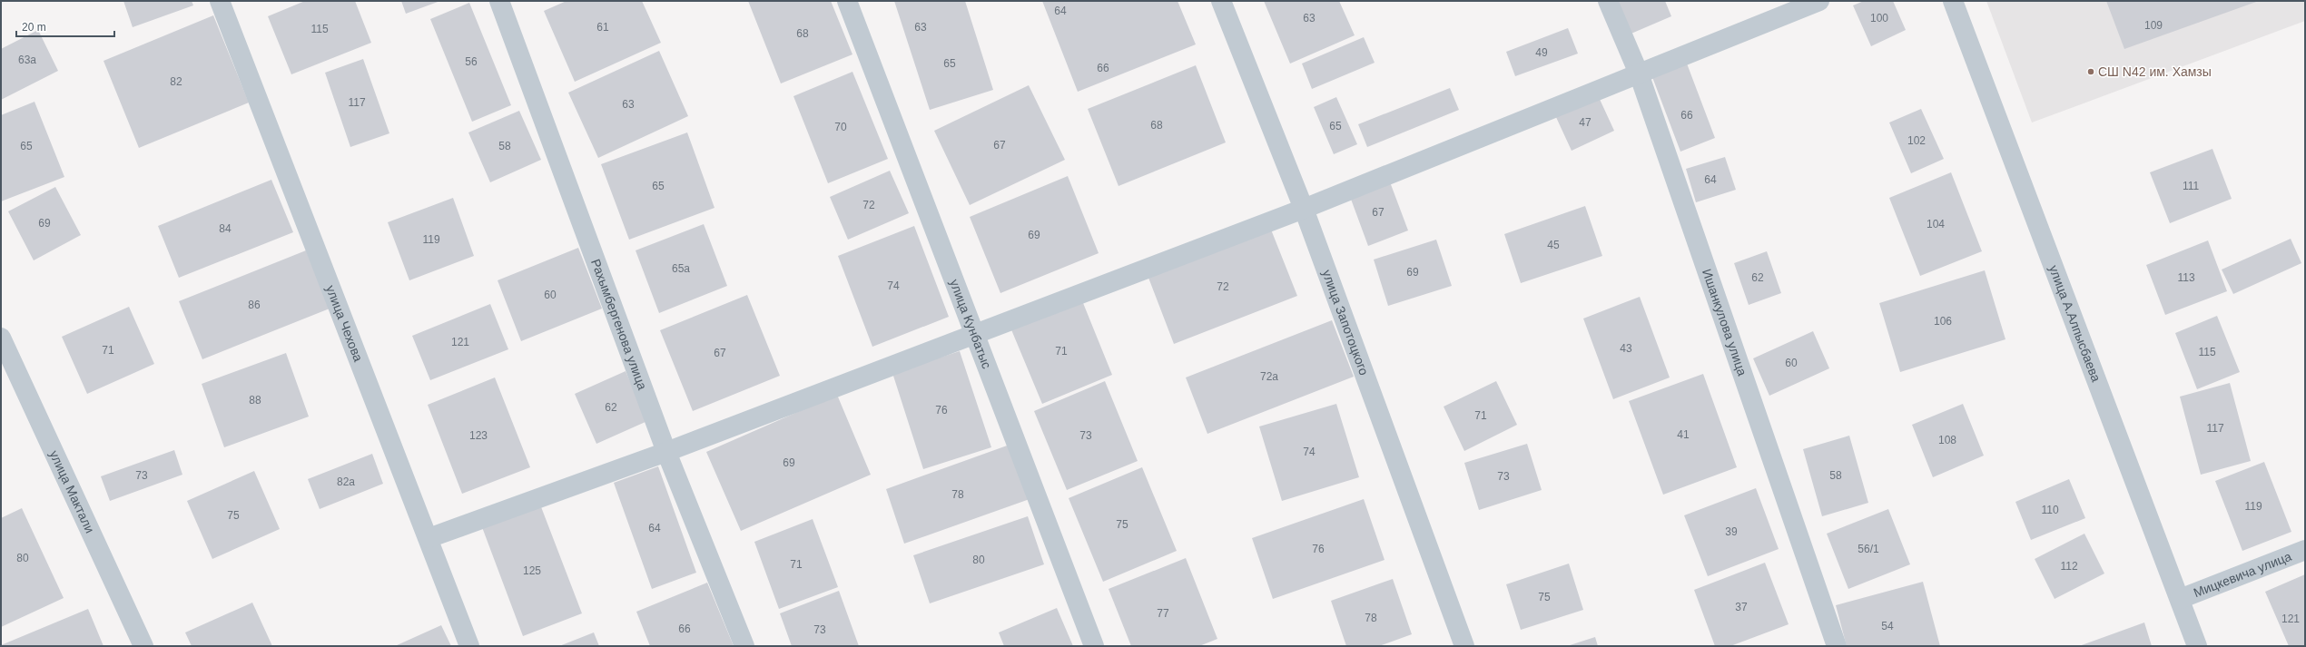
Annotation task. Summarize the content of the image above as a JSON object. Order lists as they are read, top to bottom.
{
  "streets": {
    "street": [
      "улица Запотоцкого",
      "Ишанкулова улица",
      "улица Чехова",
      "улица А.Алпысбаева",
      "улица Кунбатыс",
      "Рахымбергенова улица",
      "улица Мактали",
      "Мицкевича улица"
    ]
  },
  "crossings": [
    ["улица А.Алпысбаева", "Мицкевича улица"]
  ],
  "places": ["СШ N42 им. Хамзы"],
  "house_numbers": [
    "64",
    "63",
    "100",
    "109",
    "61",
    "63",
    "115",
    "68",
    "49",
    "63а",
    "56",
    "65",
    "66",
    "82",
    "117",
    "63",
    "66",
    "47",
    "68",
    "65",
    "70",
    "102",
    "67",
    "65",
    "58",
    "64",
    "65",
    "111",
    "72",
    "67",
    "69",
    "104",
    "84",
    "69",
    "119",
    "45",
    "65а",
    "69",
    "62",
    "113",
    "74",
    "72",
    "60",
    "86",
    "106",
    "121",
    "43",
    "71",
    "71",
    "115",
    "67",
    "60",
    "72а",
    "88",
    "62",
    "76",
    "71",
    "117",
    "41",
    "123",
    "73",
    "108",
    "74",
    "69",
    "73",
    "58",
    "73",
    "82а",
    "78",
    "119",
    "110",
    "75",
    "75",
    "64",
    "39",
    "76",
    "56/1",
    "80",
    "80",
    "71",
    "112",
    "125",
    "75",
    "37",
    "77",
    "78",
    "121",
    "54",
    "66",
    "73"
  ],
  "scale_bar": "20 m"
}
